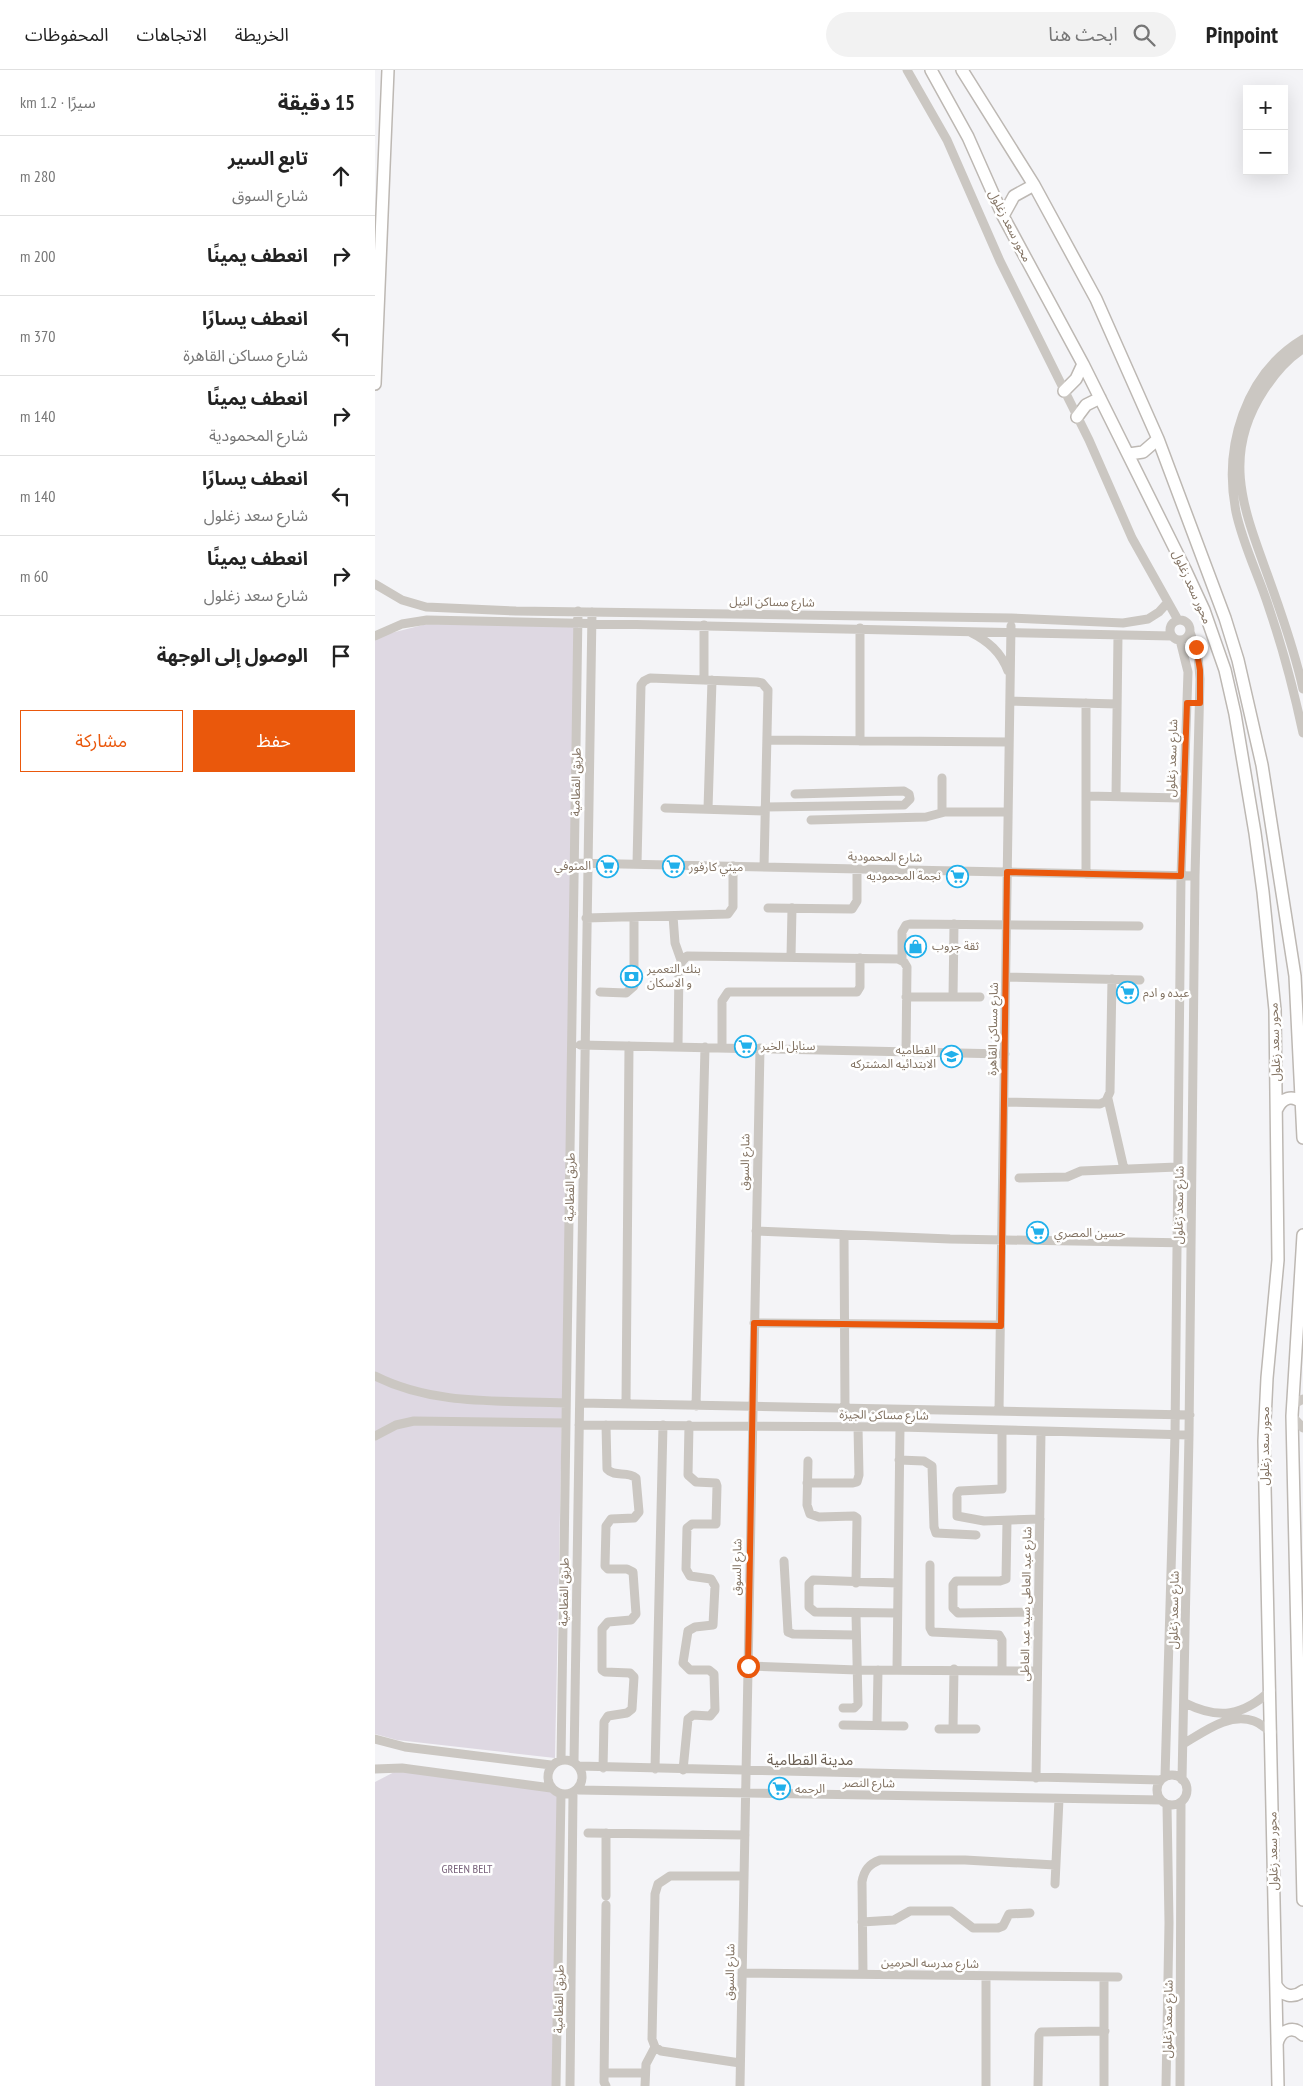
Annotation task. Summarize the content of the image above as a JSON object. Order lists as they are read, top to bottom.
{
  "streets": {
    "main road": ["محور سعد زغلول"],
    "street": [
      "شارع مساكن النيل",
      "شارع سعد زغلول",
      "طريق القطامية",
      "شارع المحمودية",
      "شارع مساكن القاهرة",
      "شارع السوق",
      "شارع مساكن الجيزة",
      "شارع عبد العاطى سيد عبد العاطى",
      "شارع النصر",
      "شارع مدرسه الحرمين"
    ]
  },
  "crossings": [
    ["شارع مساكن النيل", "شارع سعد زغلول"],
    ["شارع مساكن النيل", "طريق القطامية"],
    ["شارع مساكن النيل", "شارع مساكن القاهرة"],
    ["شارع سعد زغلول", "شارع المحمودية"],
    ["شارع سعد زغلول", "شارع مساكن الجيزة"],
    ["شارع سعد زغلول", "شارع النصر"],
    ["طريق القطامية", "شارع المحمودية"],
    ["طريق القطامية", "شارع مساكن الجيزة"],
    ["طريق القطامية", "شارع النصر"],
    ["شارع المحمودية", "شارع مساكن القاهرة"],
    ["شارع مساكن القاهرة", "شارع مساكن الجيزة"],
    ["شارع السوق", "شارع مساكن الجيزة"],
    ["شارع السوق", "شارع النصر"],
    ["شارع السوق", "شارع مدرسه الحرمين"],
    ["شارع مساكن الجيزة", "شارع عبد العاطى سيد عبد العاطى"],
    ["شارع عبد العاطى سيد عبد العاطى", "شارع النصر"]
  ],
  "districts": ["مدينة القطامية"],
  "parks": ["GREEN BELT"],
  "places": {
    "supermarket": [
      "المنوفي",
      "ميني كارفور",
      "نجمة المحموديه",
      "عبده و ادم",
      "سنابل الخير",
      "حسين المصري",
      "الرحمه"
    ],
    "shop": ["ثقة جروب"],
    "bank": ["بنك التعمير و الاسكان"],
    "school or university": ["القطاميه الابتدائيه المشتركه"]
  },
  "page": {
    "header": "Pinpoint",
    "search": "ابحث هنا",
    "nav": ["الخريطة", "الاتجاهات", "المحفوظات"],
    "heading": ["15 دقيقة", "سيرًا · 1.2 km"],
    "map_buttons": ["+", "−"],
    "list": [
      ["تابع السير", "شارع السوق", "280 m"],
      ["انعطف يمينًا", "200 m"],
      ["انعطف يسارًا", "شارع مساكن القاهرة", "370 m"],
      ["انعطف يمينًا", "شارع المحمودية", "140 m"],
      ["انعطف يسارًا", "شارع سعد زغلول", "140 m"],
      ["انعطف يمينًا", "شارع سعد زغلول", "60 m"],
      "الوصول إلى الوجهة"
    ],
    "buttons": ["حفظ", "مشاركة"]
  }
}
